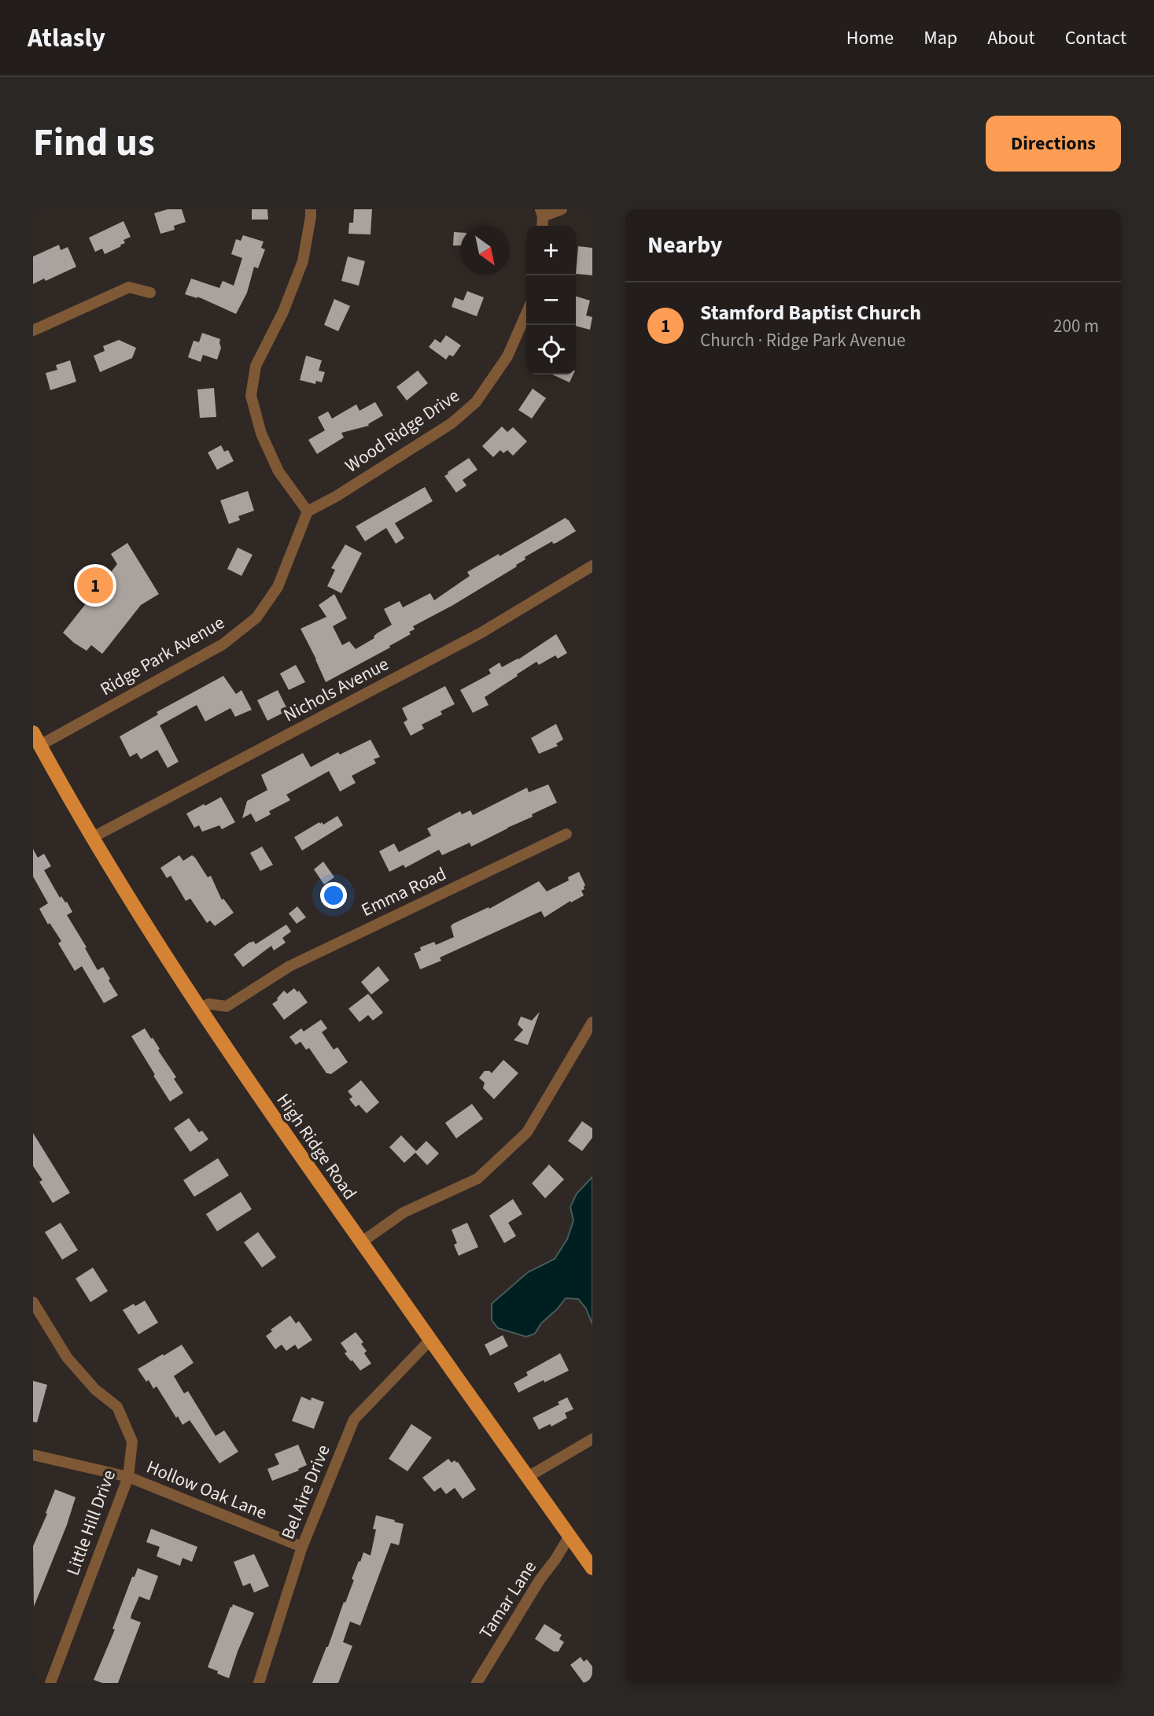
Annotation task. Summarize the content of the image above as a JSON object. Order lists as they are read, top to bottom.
{
  "streets": {
    "main road": ["High Ridge Road"],
    "street": [
      "Wood Ridge Drive",
      "Ridge Park Avenue",
      "Nichols Avenue",
      "Emma Road",
      "Hollow Oak Lane",
      "Bel Aire Drive",
      "Little Hill Drive",
      "Tamar Lane"
    ]
  },
  "crossings": [
    ["Wood Ridge Drive", "Ridge Park Avenue"],
    ["Ridge Park Avenue", "High Ridge Road"],
    ["Nichols Avenue", "High Ridge Road"],
    ["Emma Road", "High Ridge Road"],
    ["High Ridge Road", "Bel Aire Drive"],
    ["High Ridge Road", "Tamar Lane"],
    ["Hollow Oak Lane", "Bel Aire Drive"],
    ["Hollow Oak Lane", "Little Hill Drive"]
  ],
  "north": "bottom right",
  "page": {
    "header": "Atlasly",
    "nav": [
      "Home",
      "Map",
      "About",
      "Contact"
    ],
    "title": "Find us",
    "buttons": "Directions",
    "heading": "Nearby",
    "map_buttons": ["+", "−"],
    "list": [
      {
        "mark": "1",
        "name": "Stamford Baptist Church",
        "note": "Church · Ridge Park Avenue",
        "value": "200 m"
      }
    ],
    "pins": "1"
  }
}
